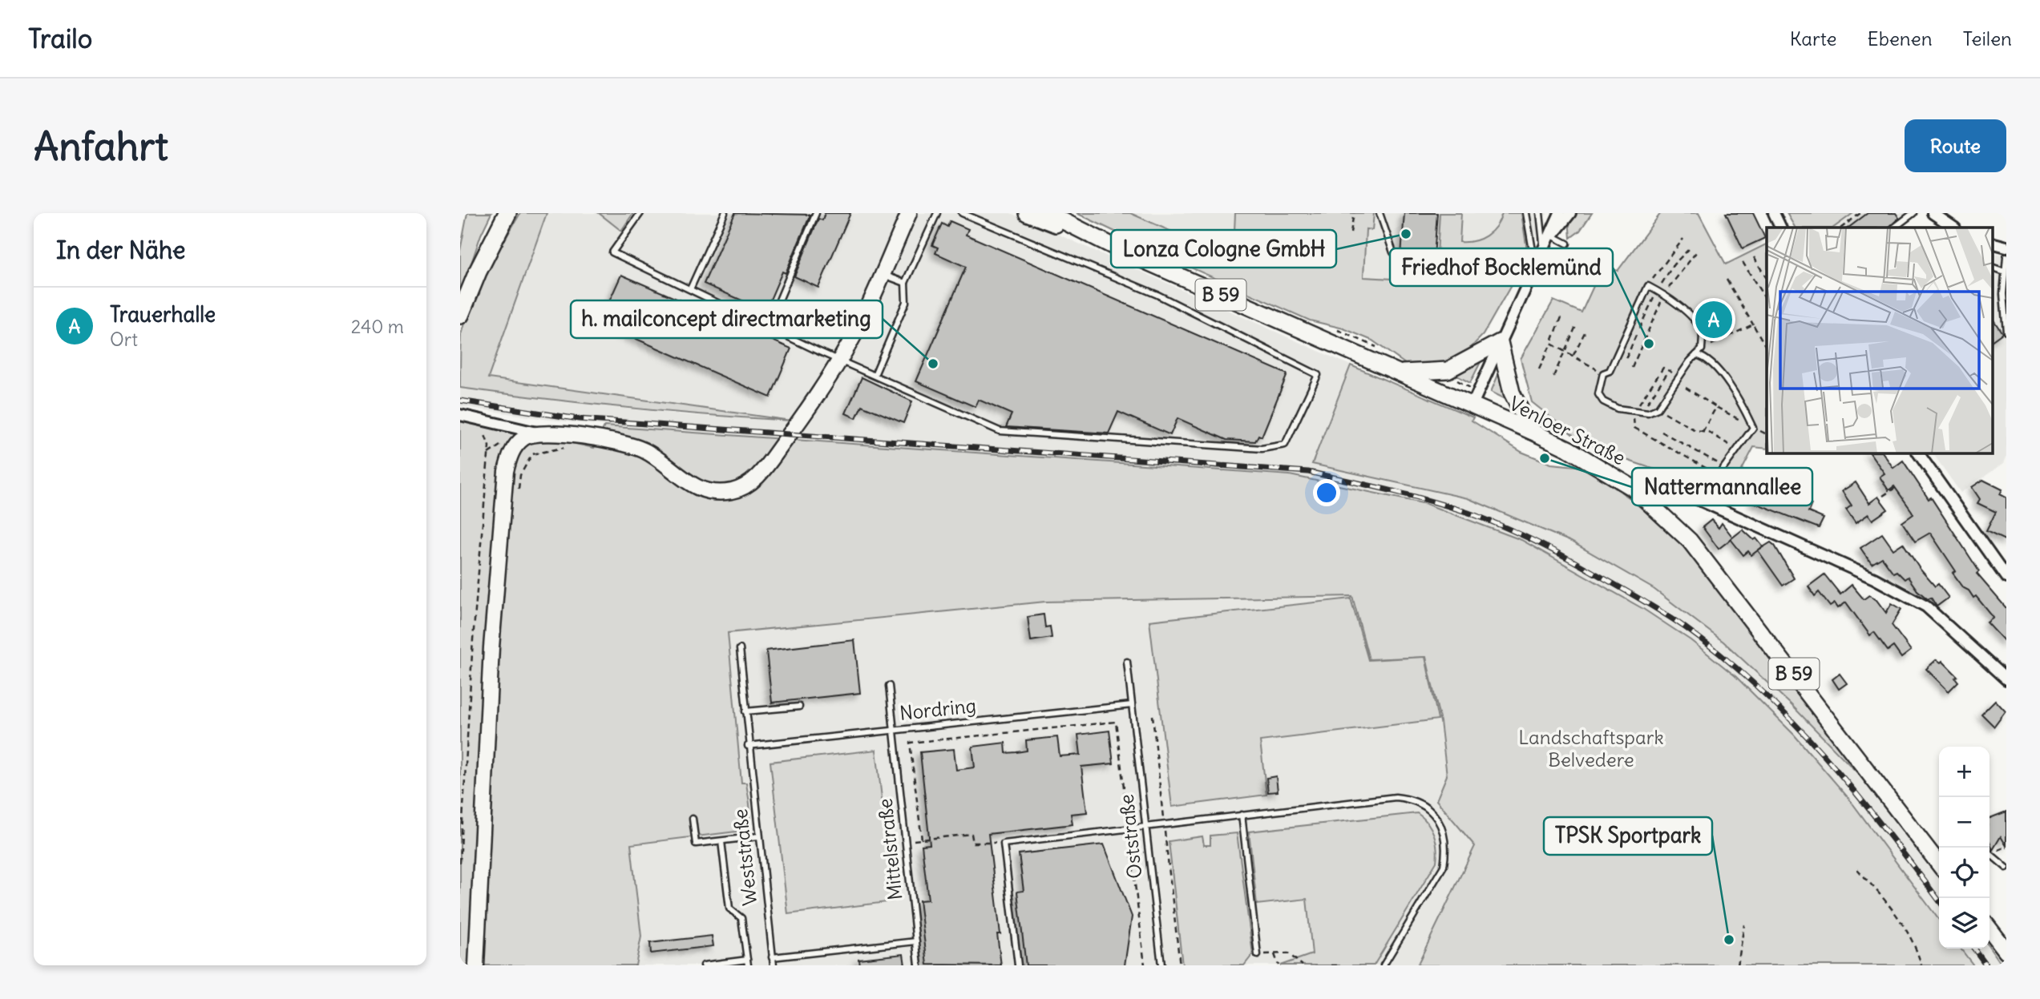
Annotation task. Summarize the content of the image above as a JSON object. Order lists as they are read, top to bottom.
{
  "streets": {
    "main road": ["B 59", "Venloer Straße"],
    "lane": [
      "Nordring",
      "Oststraße",
      "Mittelstraße",
      "Weststraße"
    ]
  },
  "crossings": [
    ["Nordring", "Oststraße"],
    ["Nordring", "Mittelstraße"],
    ["Nordring", "Weststraße"]
  ],
  "parks": ["Landschaftspark Belvedere"],
  "places": [
    "Lonza Cologne GmbH",
    "Friedhof Bocklemünd",
    "h. mailconcept directmarketing",
    "Nattermannallee",
    "TPSK Sportpark"
  ],
  "page": {
    "header": "Trailo",
    "nav": ["Karte", "Ebenen", "Teilen"],
    "buttons": "Route",
    "title": "Anfahrt",
    "heading": "In der Nähe",
    "list": [
      {
        "mark": "A",
        "name": "Trauerhalle",
        "note": "Ort",
        "value": "240 m"
      }
    ],
    "pins": "A",
    "map_buttons": ["+", "−"]
  }
}
